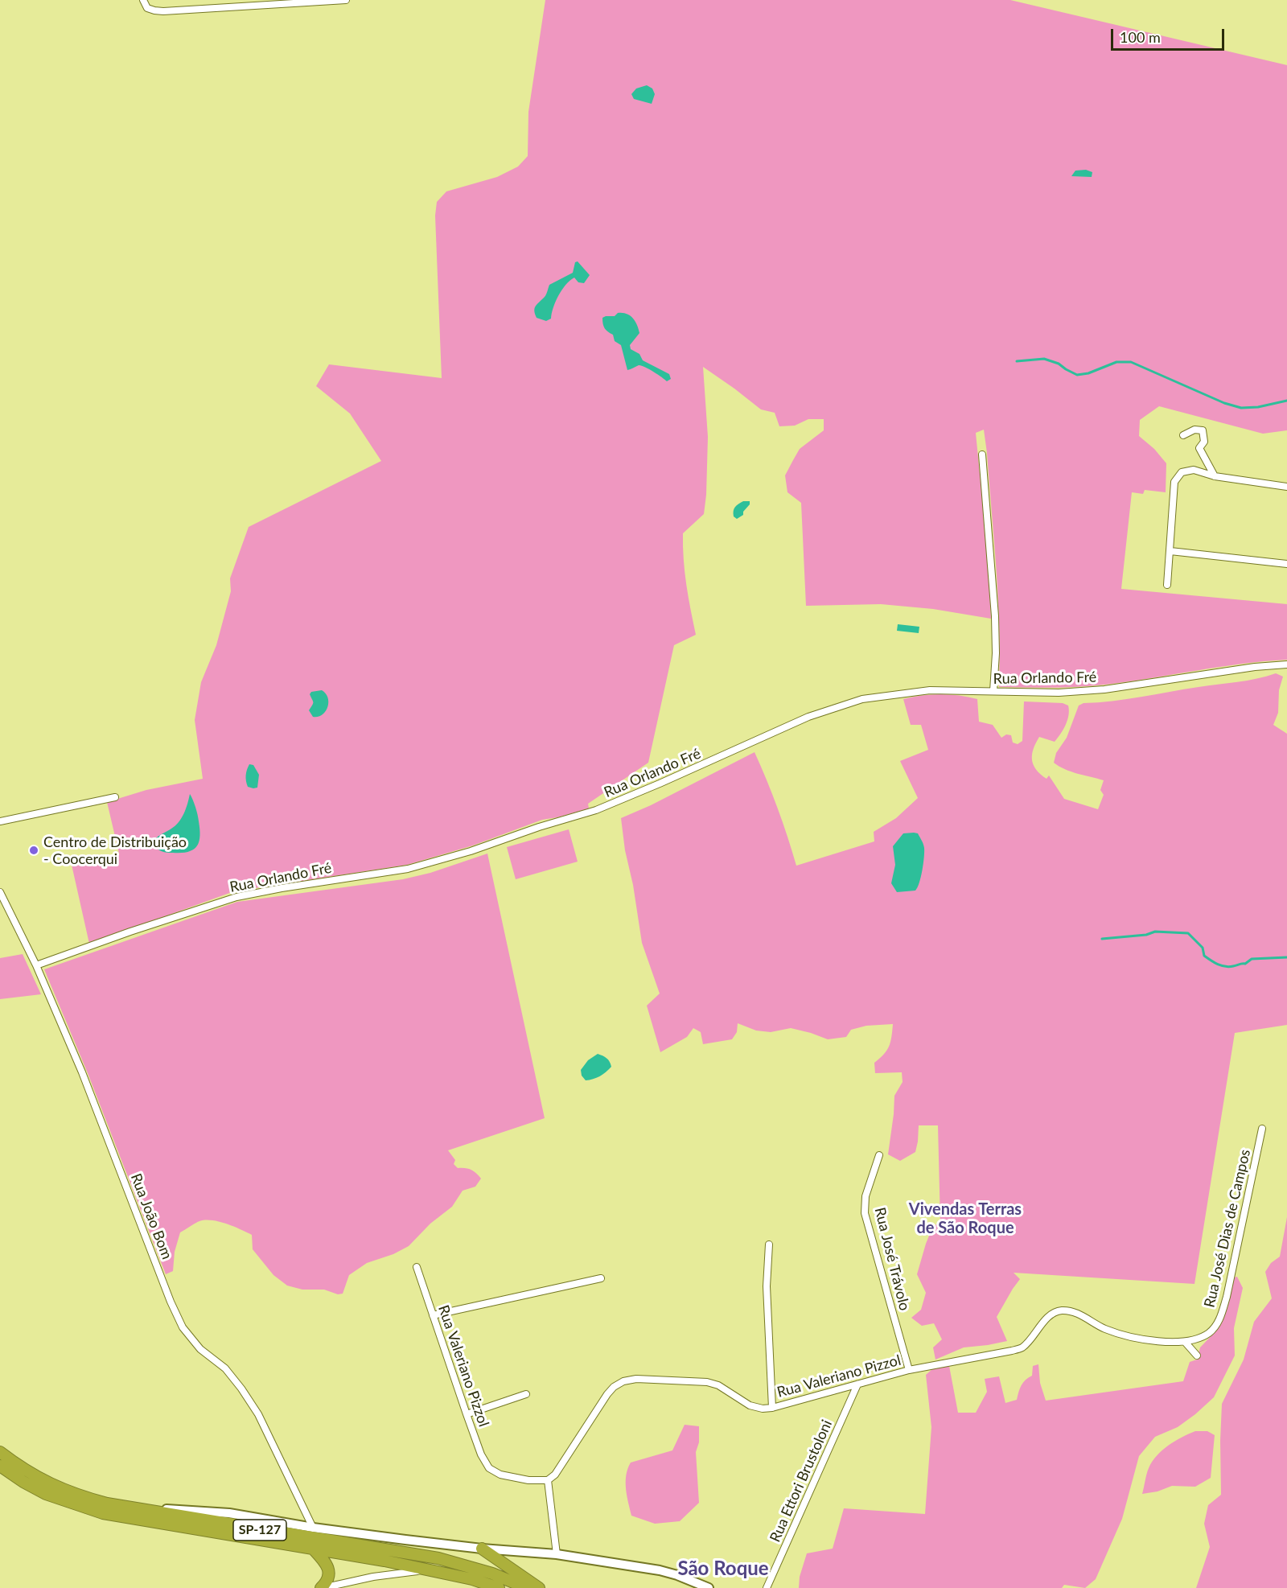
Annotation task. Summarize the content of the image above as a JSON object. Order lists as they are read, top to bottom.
{
  "streets": {
    "highway": ["SP-127"],
    "street": [
      "Rua Orlando Fré",
      "Rua João Bom",
      "Rua José Dias de Campos",
      "Rua José Trávolo",
      "Rua Valeriano Pizzol",
      "Rua Ettori Brustoloni"
    ]
  },
  "crossings": [
    ["Rua Orlando Fré", "Rua João Bom"],
    ["Rua José Dias de Campos", "Rua Valeriano Pizzol"],
    ["Rua José Trávolo", "Rua Valeriano Pizzol"],
    ["Rua Valeriano Pizzol", "Rua Ettori Brustoloni"]
  ],
  "districts": ["Vivendas Terras de São Roque", "São Roque"],
  "places": ["Centro de Distribuição - Coocerqui"],
  "scale_bar": "100 m"
}
